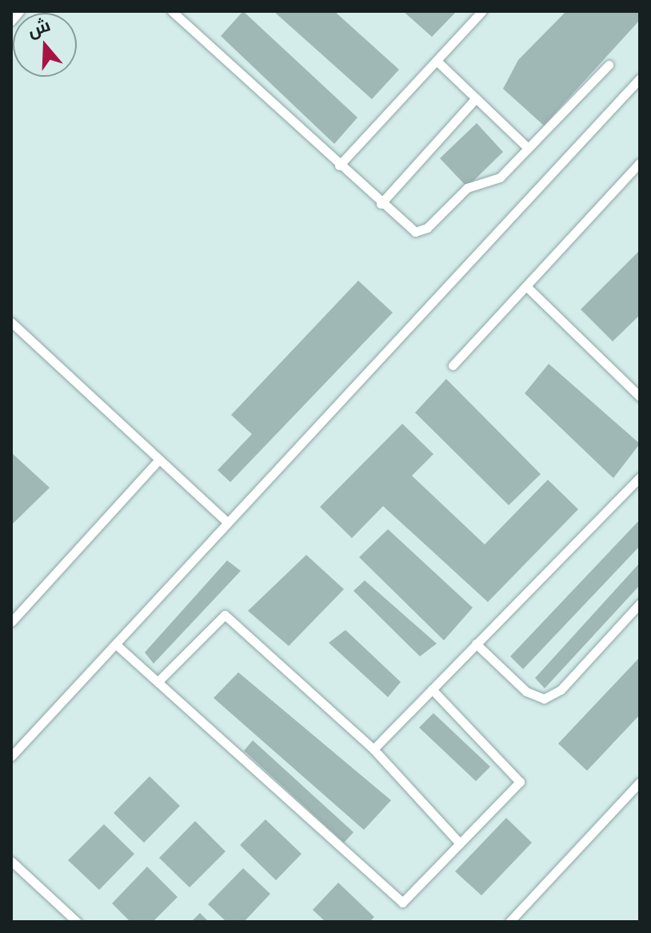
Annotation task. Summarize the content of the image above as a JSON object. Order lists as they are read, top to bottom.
{
  "north": "top"
}
